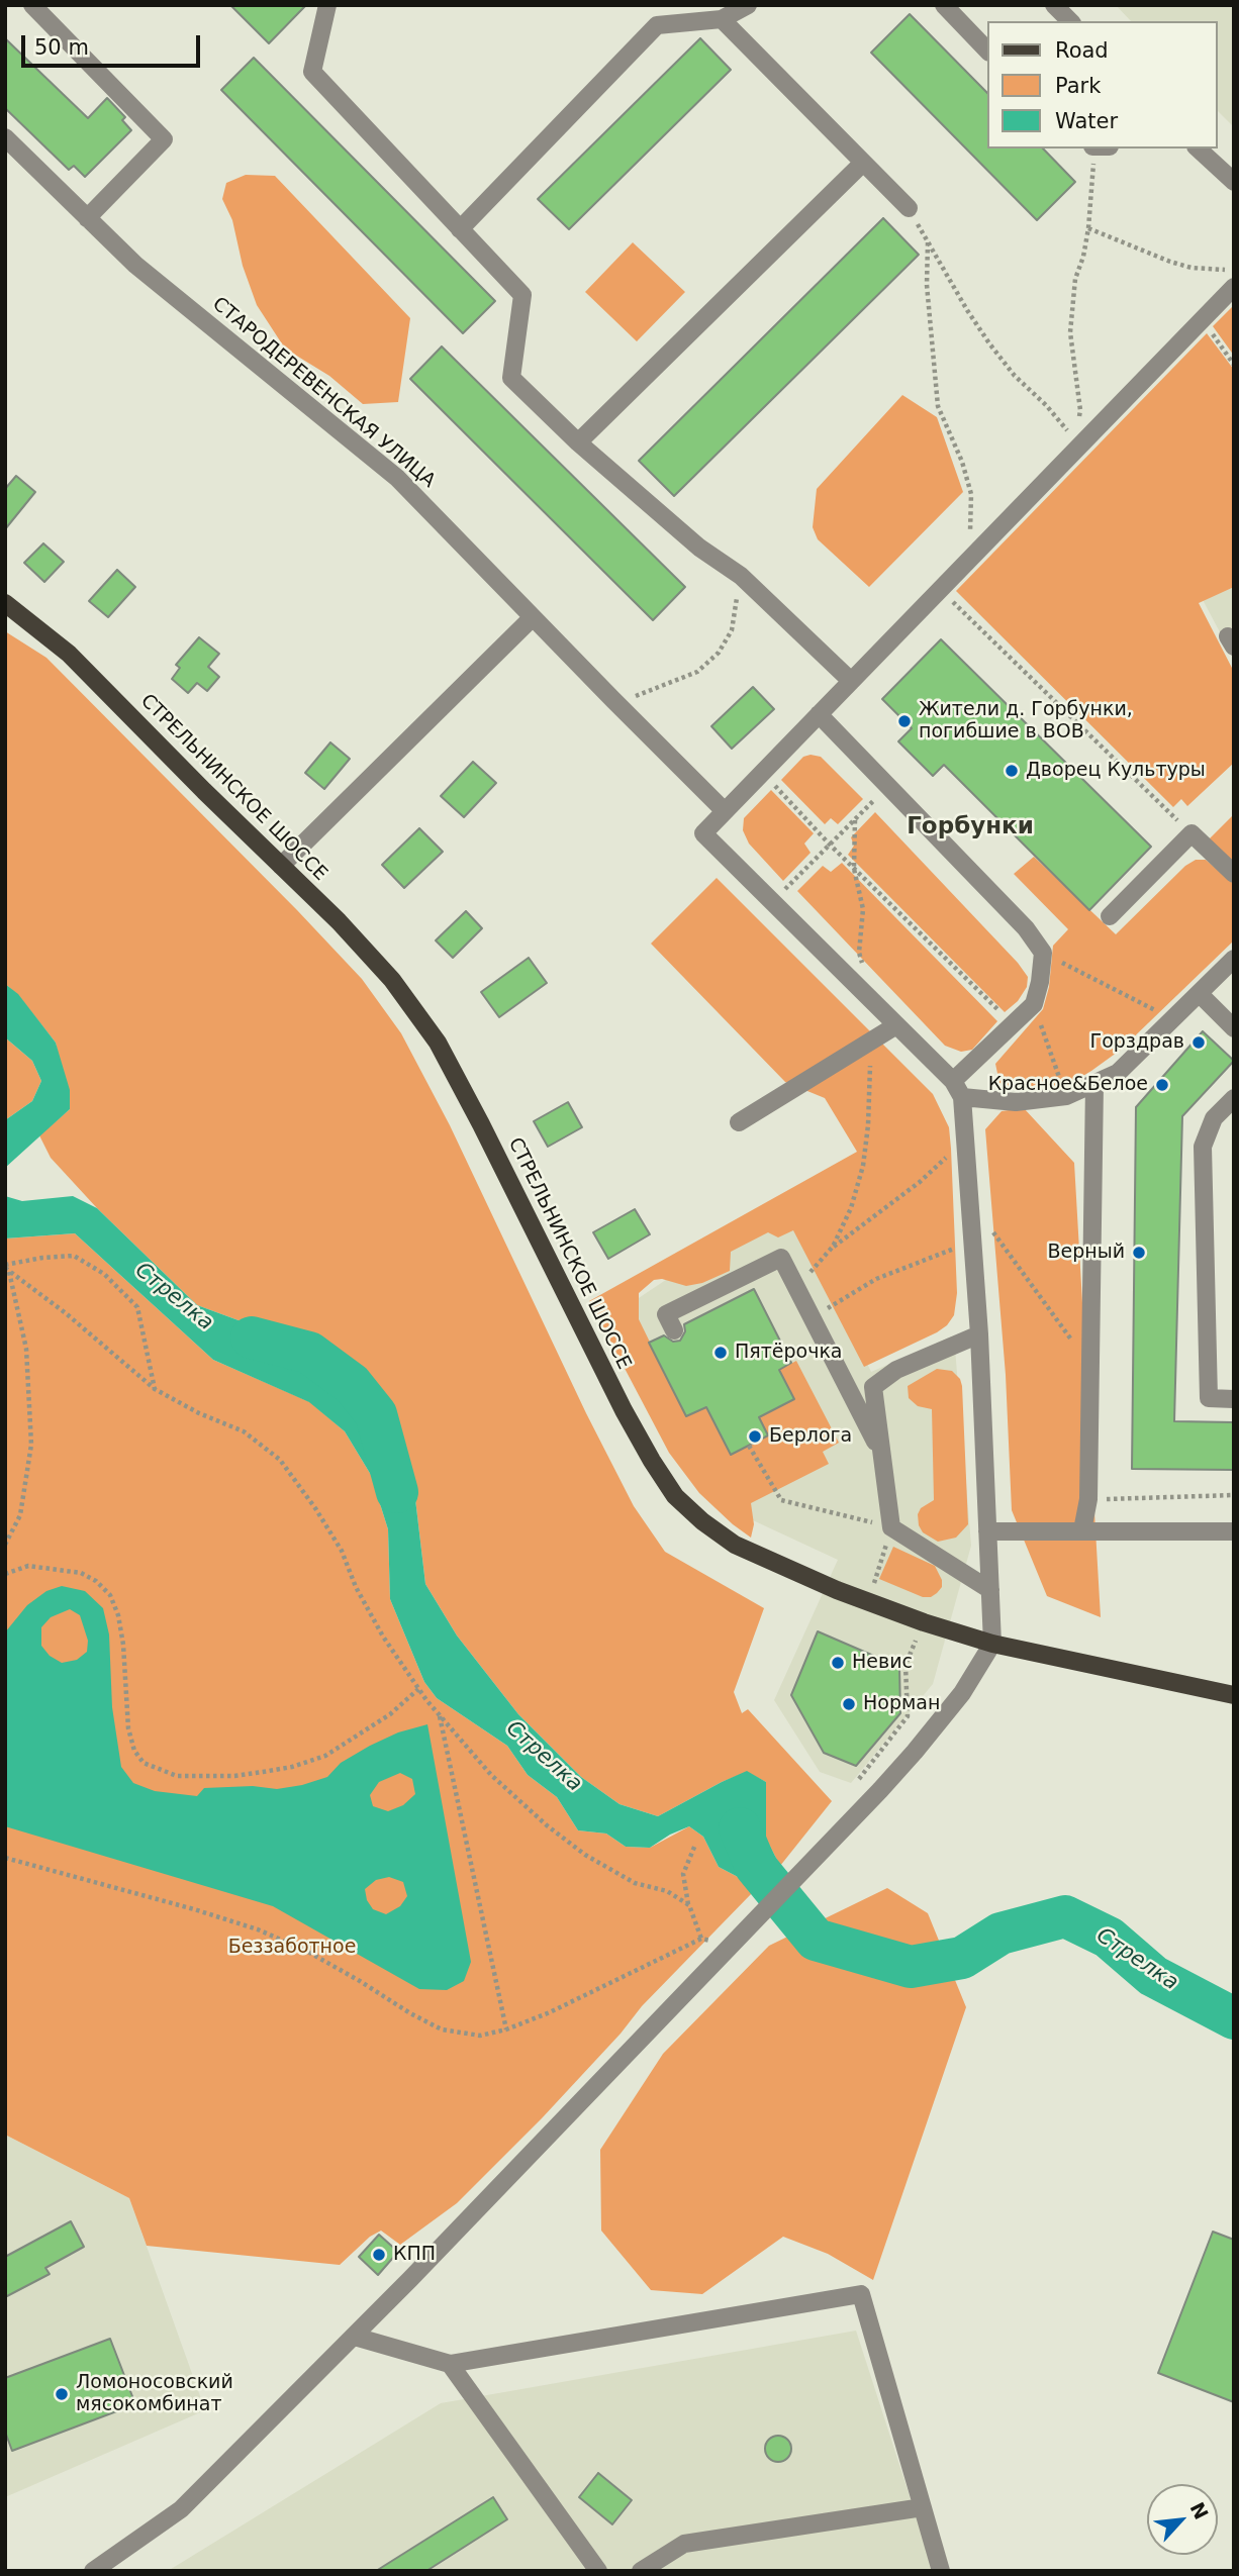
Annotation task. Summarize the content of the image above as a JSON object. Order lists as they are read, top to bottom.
{
  "streets": {
    "main road": ["СТРЕЛЬНИНСКОЕ ШОССЕ"],
    "street": ["СТАРОДЕРЕВЕНСКАЯ УЛИЦА"]
  },
  "districts": ["Горбунки"],
  "water": ["Стрелка"],
  "parks": ["Беззаботное"],
  "places": [
    "Жители д. Горбунки, погибшие в ВОВ",
    "Дворец Культуры",
    "Горздрав",
    "Красное&Белое",
    "Верный",
    "Пятёрочка",
    "Берлога",
    "Невис",
    "Норман",
    "КПП",
    "Ломоносовский мясокомбинат"
  ],
  "legend": ["Road", "Park", "Water"],
  "scale_bar": "50 m",
  "north": "top right"
}
